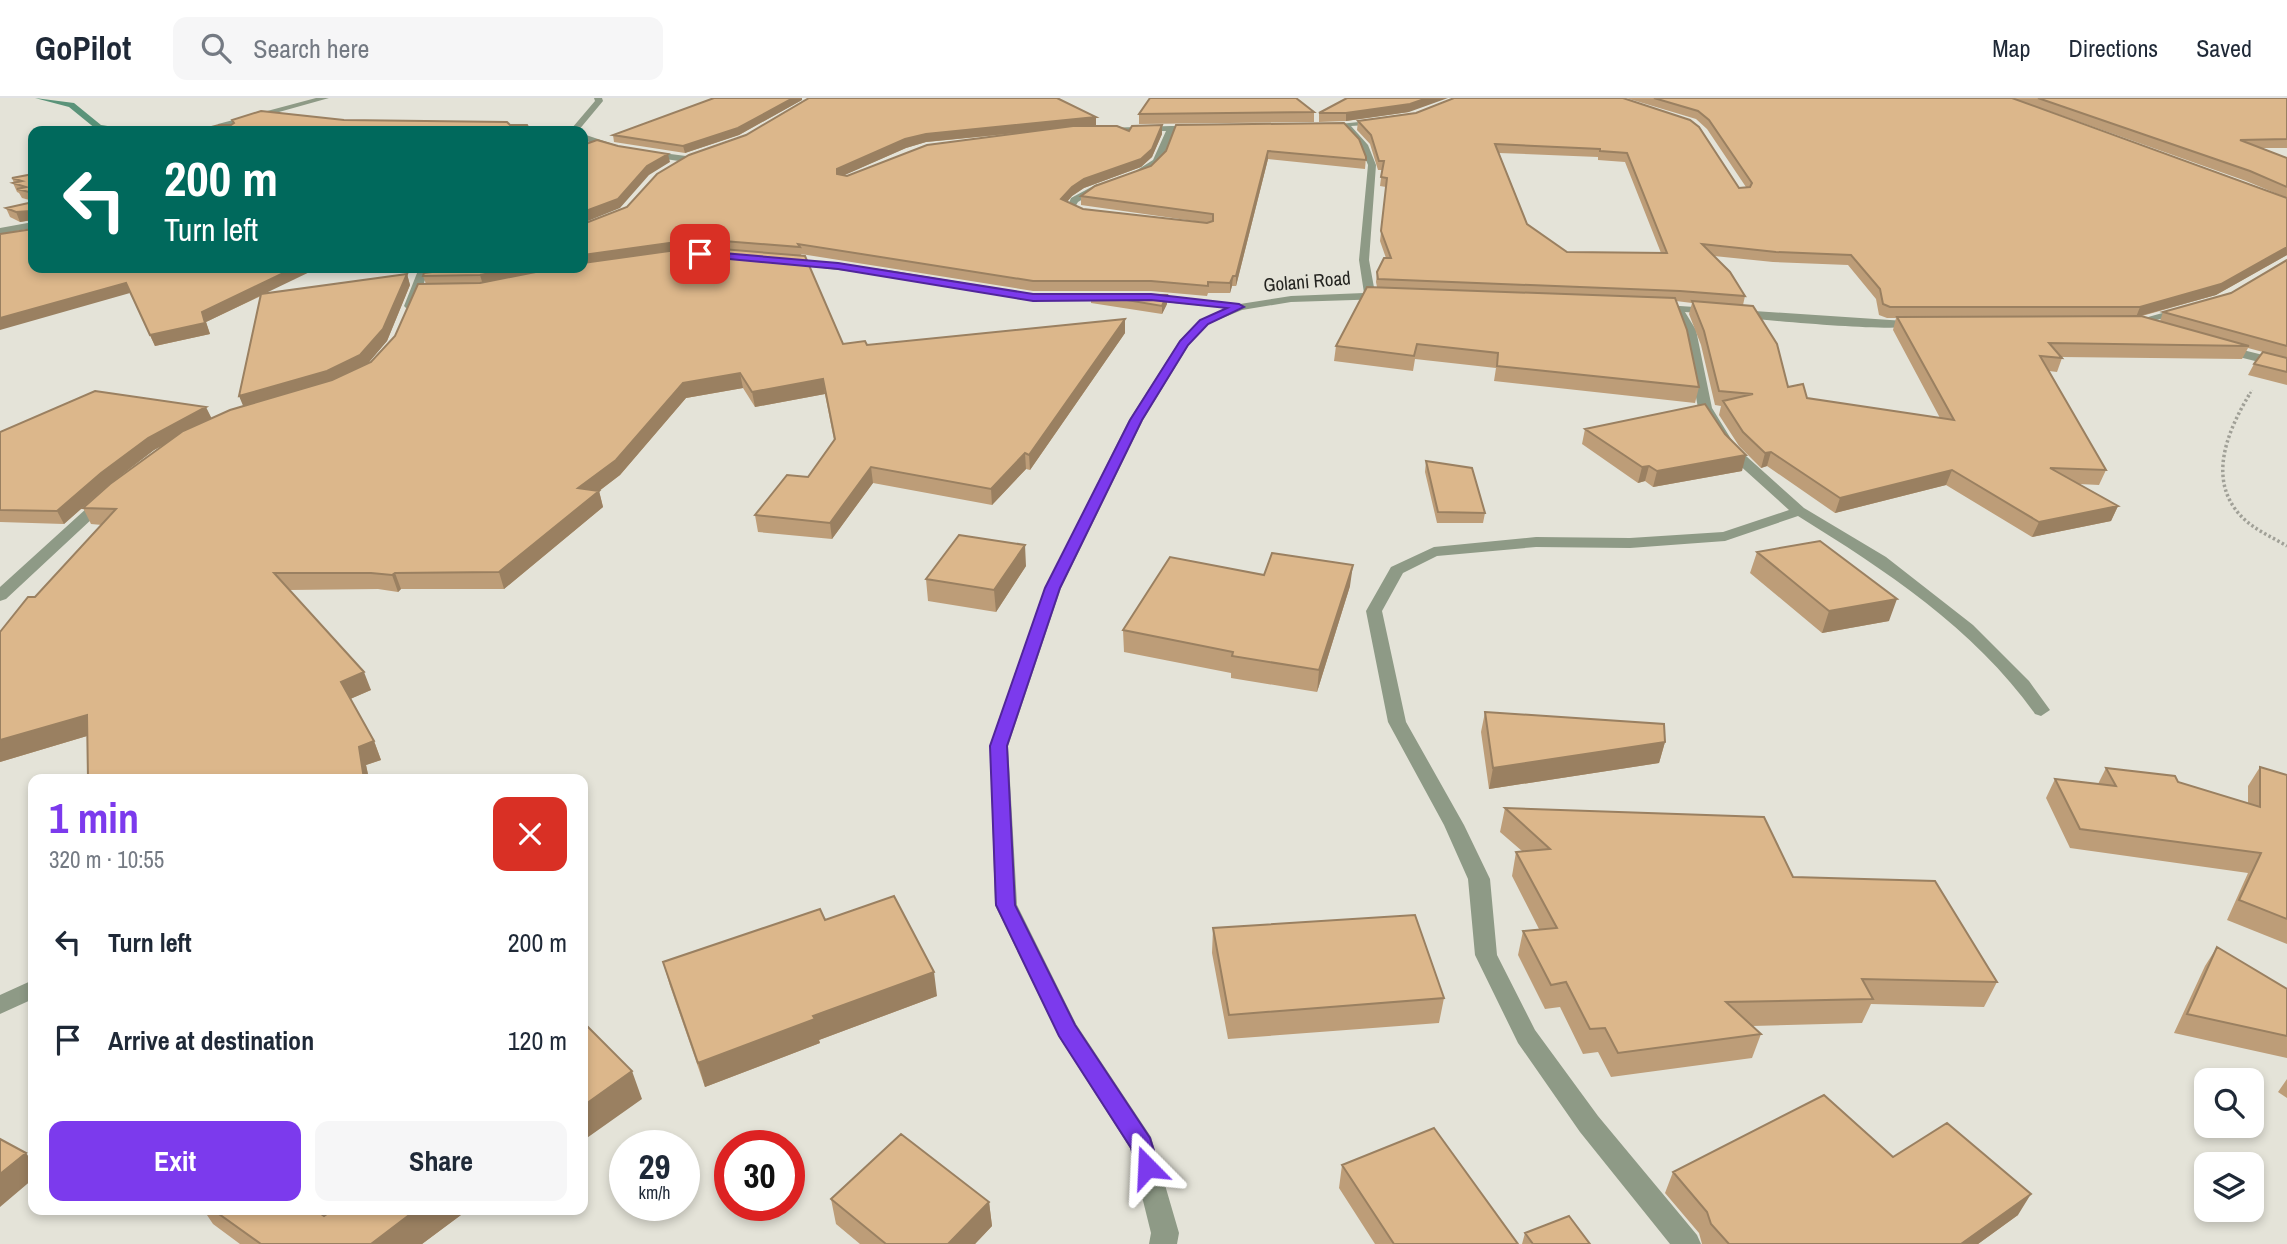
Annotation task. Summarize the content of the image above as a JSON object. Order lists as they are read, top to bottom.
{
  "streets": {
    "street": ["Golani Road"]
  },
  "page": {
    "header": "GoPilot",
    "search": "Search here",
    "nav": ["Map", "Directions", "Saved"],
    "turn": ["200 m", "Turn left"],
    "heading": ["1 min", "320 m · 10:55"],
    "list": [
      {
        "name": "Turn left",
        "value": "200 m"
      },
      {
        "name": "Arrive at destination",
        "value": "120 m"
      }
    ],
    "buttons": ["Exit", "Share"],
    "speed": "29 km/h",
    "limit": "30"
  }
}
